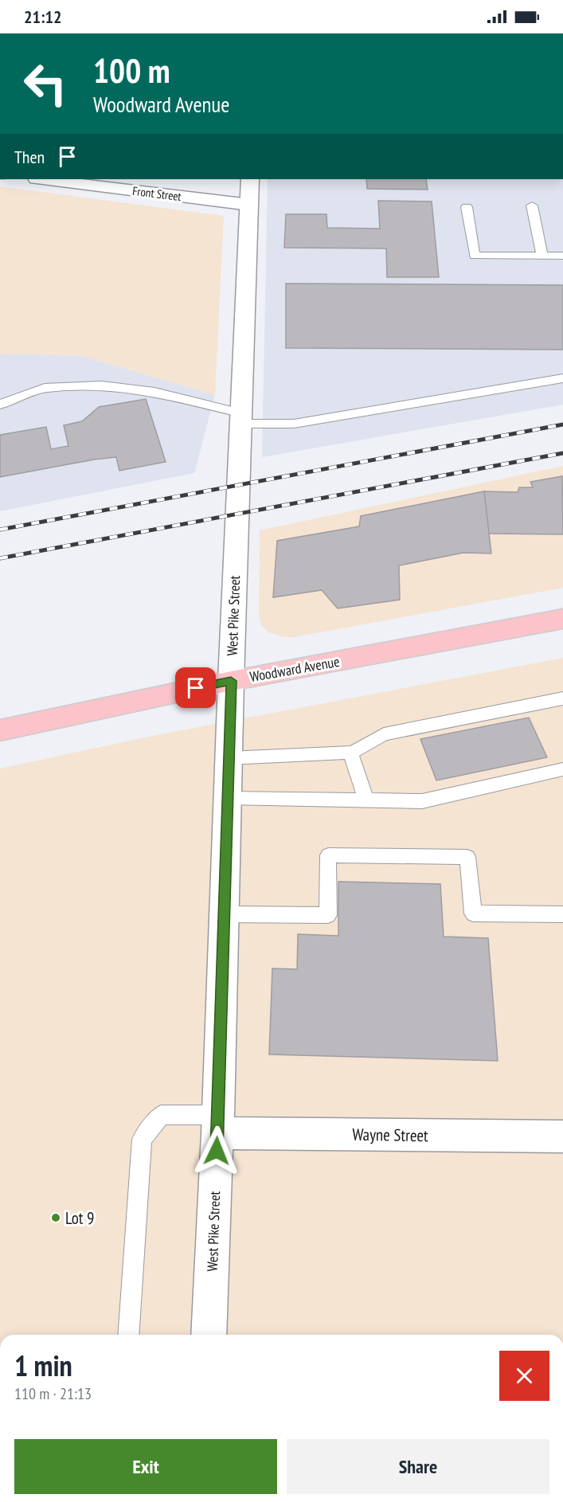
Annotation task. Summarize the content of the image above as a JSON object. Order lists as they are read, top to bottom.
{
  "streets": {
    "main road": ["Woodward Avenue"],
    "street": ["Front Street", "West Pike Street", "Wayne Street"]
  },
  "crossings": [
    ["Front Street", "West Pike Street"],
    ["West Pike Street", "Woodward Avenue"],
    ["West Pike Street", "Wayne Street"]
  ],
  "places": ["Lot 9"],
  "page": {
    "status": "21:12",
    "turn": ["100 m", "Woodward Avenue"],
    "then": "Then",
    "heading": ["1 min", "110 m · 21:13"],
    "buttons": ["Exit", "Share"]
  }
}
